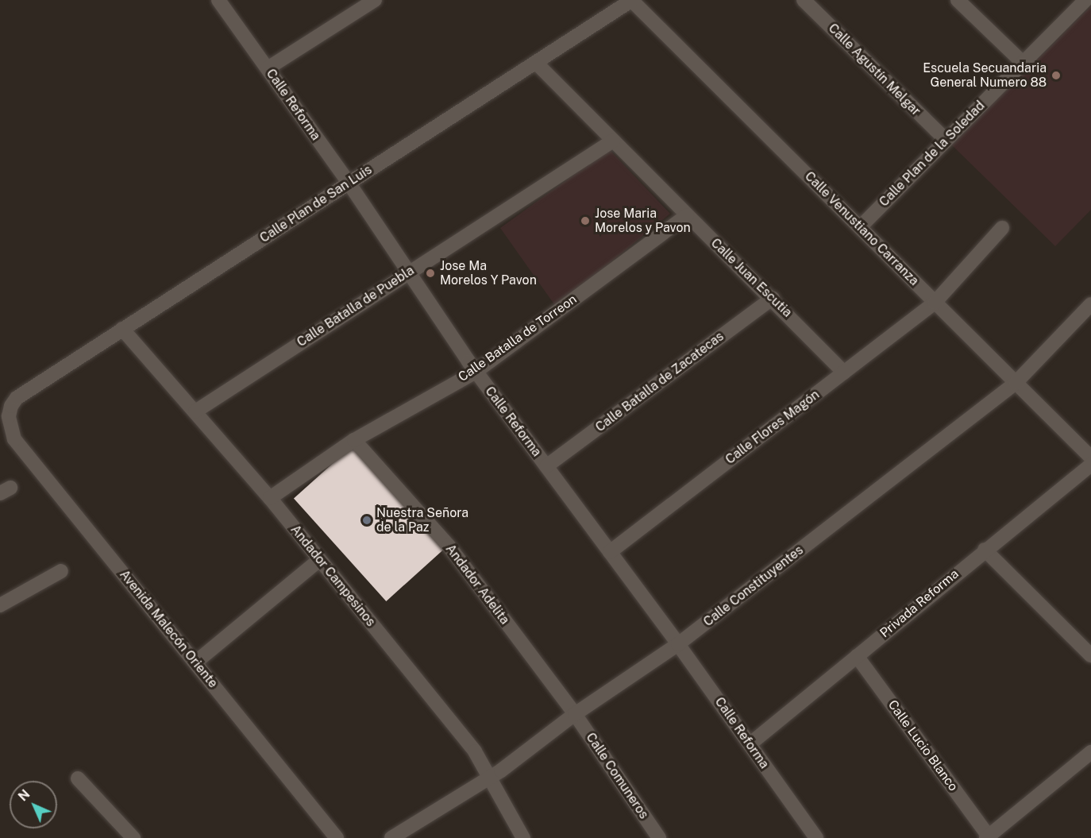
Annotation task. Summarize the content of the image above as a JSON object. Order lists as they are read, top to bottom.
{
  "streets": {
    "street": [
      "Calle Agustín Melgar",
      "Calle Reforma",
      "Calle Plan de la Soledad",
      "Calle Plan de San Luis",
      "Calle Venustiano Carranza",
      "Calle Juan Escutia",
      "Calle Batalla de Puebla",
      "Calle Batalla de Torreon",
      "Calle Batalla de Zacatecas",
      "Calle Flores Magón",
      "Andador Campesinos",
      "Andador Adelita",
      "Calle Constituyentes",
      "Privada Reforma",
      "Avenida Malecón Oriente",
      "Calle Lucio Blanco",
      "Calle Comuneros"
    ]
  },
  "crossings": [
    ["Calle Agustín Melgar", "Calle Plan de la Soledad"],
    ["Calle Reforma", "Calle Plan de San Luis"],
    ["Calle Reforma", "Calle Batalla de Puebla"],
    ["Calle Reforma", "Calle Batalla de Torreon"],
    ["Calle Reforma", "Calle Batalla de Zacatecas"],
    ["Calle Reforma", "Calle Flores Magón"],
    ["Calle Reforma", "Calle Constituyentes"],
    ["Calle Reforma", "Privada Reforma"],
    ["Calle Plan de la Soledad", "Calle Venustiano Carranza"],
    ["Calle Plan de San Luis", "Calle Venustiano Carranza"],
    ["Calle Plan de San Luis", "Calle Juan Escutia"],
    ["Calle Plan de San Luis", "Andador Campesinos"],
    ["Calle Plan de San Luis", "Avenida Malecón Oriente"],
    ["Calle Venustiano Carranza", "Calle Flores Magón"],
    ["Calle Venustiano Carranza", "Calle Constituyentes"],
    ["Calle Juan Escutia", "Calle Batalla de Puebla"],
    ["Calle Juan Escutia", "Calle Batalla de Torreon"],
    ["Calle Juan Escutia", "Calle Batalla de Zacatecas"],
    ["Calle Juan Escutia", "Calle Flores Magón"],
    ["Calle Batalla de Puebla", "Andador Campesinos"],
    ["Calle Batalla de Torreon", "Andador Campesinos"],
    ["Calle Batalla de Torreon", "Andador Adelita"],
    ["Andador Campesinos", "Calle Constituyentes"],
    ["Andador Adelita", "Calle Constituyentes"],
    ["Andador Adelita", "Calle Comuneros"],
    ["Calle Constituyentes", "Calle Comuneros"],
    ["Privada Reforma", "Calle Lucio Blanco"]
  ],
  "places": [
    "Escuela Secuandaria General Numero 88",
    "Jose Maria Morelos y Pavon",
    "Jose Ma Morelos Y Pavon",
    "Nuestra Señora de la Paz"
  ],
  "north": "top left"
}
